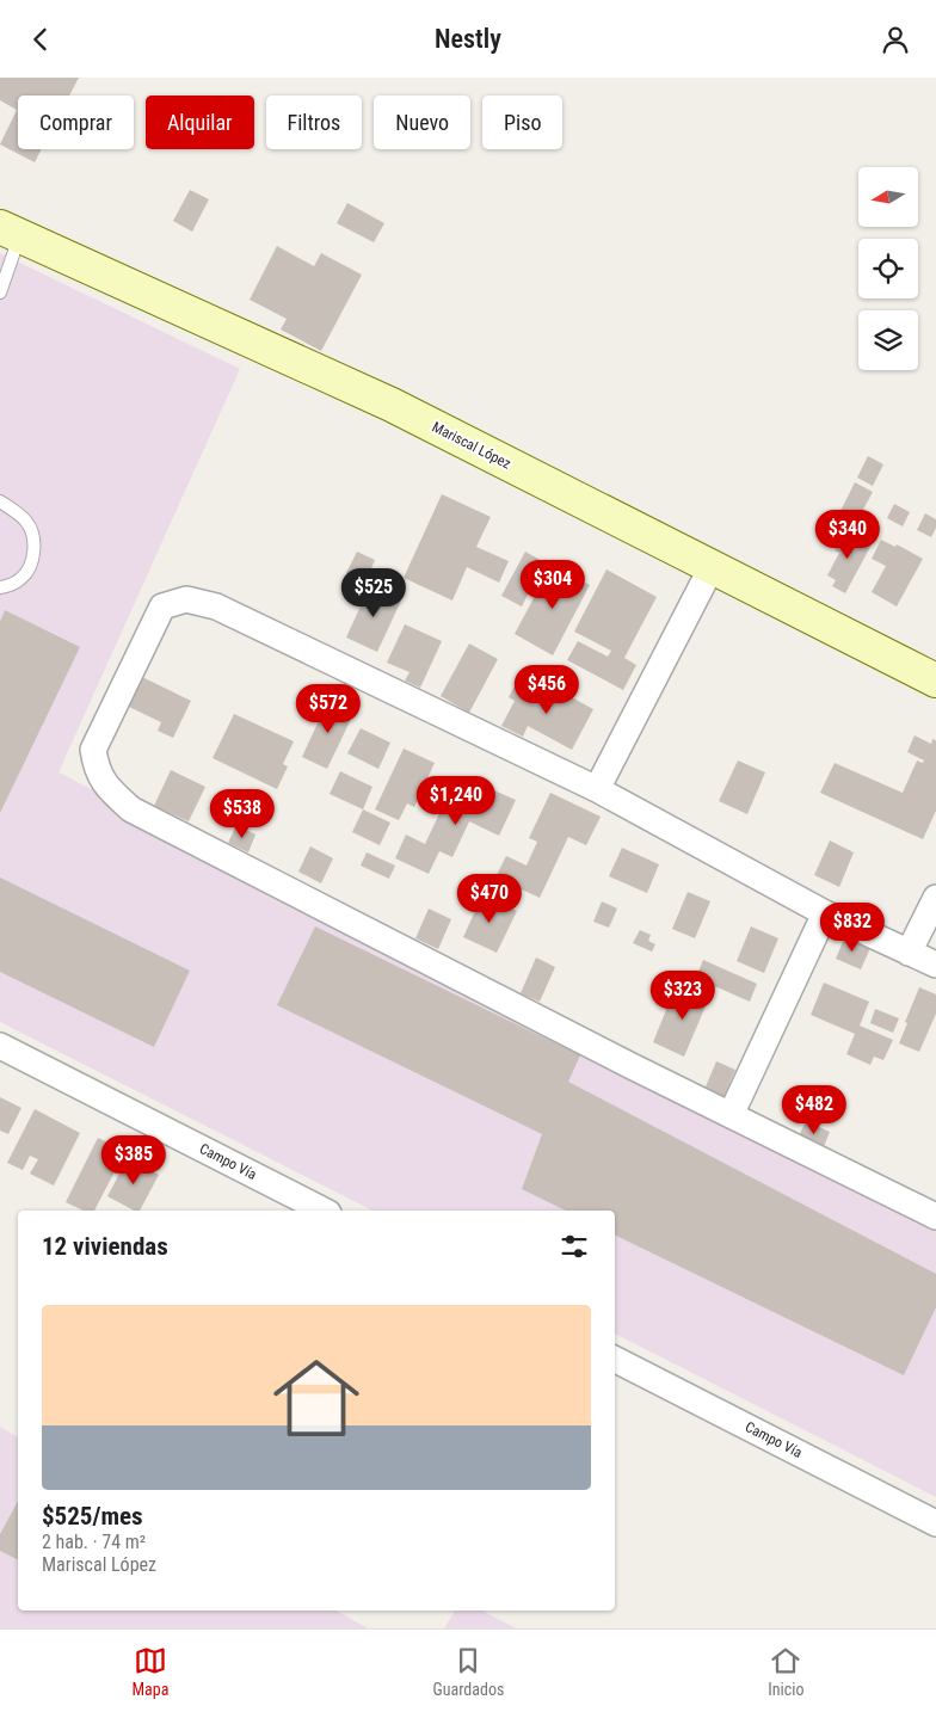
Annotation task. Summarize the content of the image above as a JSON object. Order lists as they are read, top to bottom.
{
  "streets": {
    "street": ["Mariscal López", "Campo Vía"]
  },
  "north": "left",
  "page": {
    "header": "Nestly",
    "chip": [
      "Comprar",
      "Alquilar",
      "Filtros",
      "Nuevo",
      "Piso"
    ],
    "price": [
      "$340",
      "$304",
      "$525",
      "$456",
      "$572",
      "$1,240",
      "$538",
      "$470",
      "$832",
      "$323",
      "$482",
      "$385"
    ],
    "heading": "12 viviendas",
    "list": [
      {
        "name": "$525/mes",
        "note": "2 hab. · 74 m² · Mariscal López"
      }
    ],
    "tabs": ["Mapa", "Guardados", "Inicio"]
  }
}
